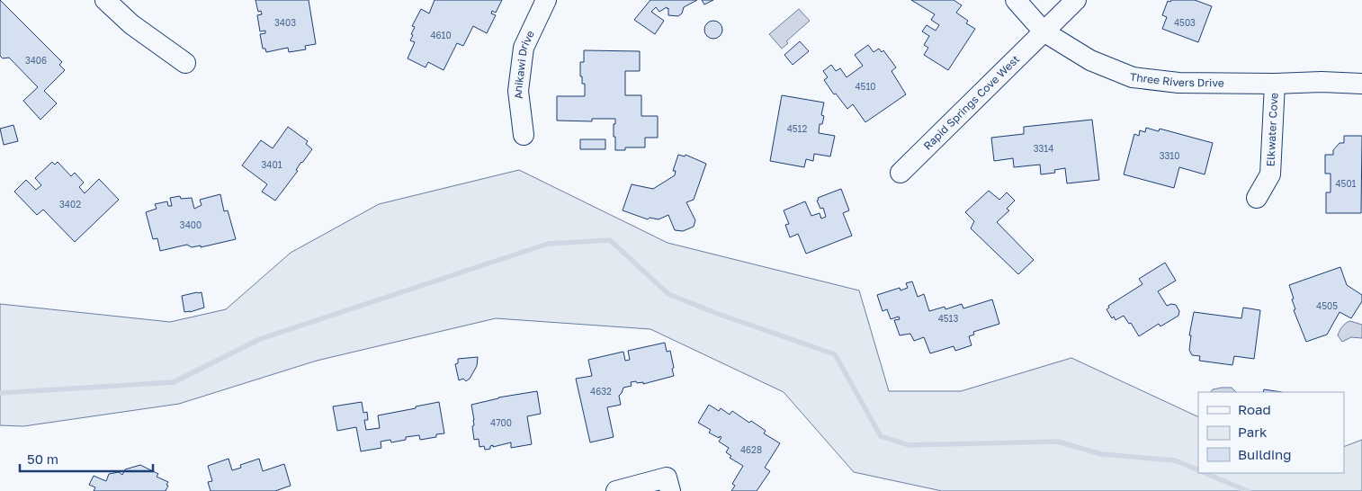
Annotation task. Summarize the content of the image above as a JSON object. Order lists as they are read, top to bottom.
{
  "streets": {
    "street": [
      "Anikawi Drive",
      "Three Rivers Drive",
      "Rapid Springs Cove West",
      "Elkwater Cove"
    ]
  },
  "crossings": [
    ["Three Rivers Drive", "Rapid Springs Cove West"],
    ["Three Rivers Drive", "Elkwater Cove"]
  ],
  "house_numbers": [
    "3403",
    "4503",
    "4610",
    "3406",
    "4510",
    "4512",
    "3314",
    "3310",
    "3401",
    "4501",
    "3402",
    "3400",
    "4505",
    "4513",
    "4632",
    "4700",
    "4628"
  ],
  "legend": ["Road", "Park", "Building"],
  "scale_bar": "50 m"
}
